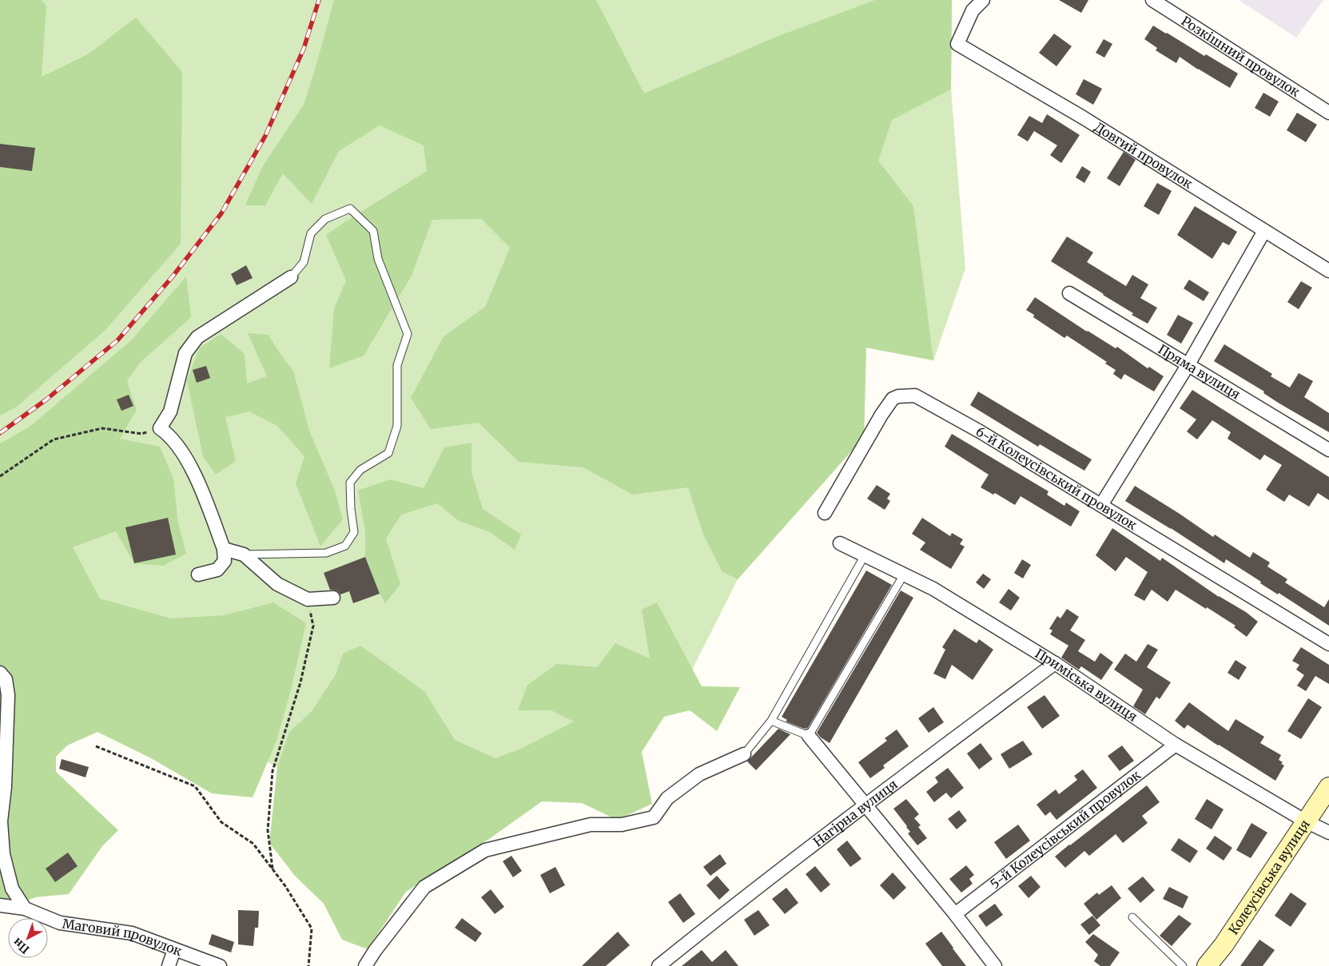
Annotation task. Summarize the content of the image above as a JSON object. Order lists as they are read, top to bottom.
{
  "streets": {
    "street": [
      "Розкішний провулок",
      "Довгий провулок",
      "Пряма вулиця",
      "6-й Колеусівський провулок",
      "Приміська вулиця",
      "Нагірна вулиця",
      "5-й Колеусівський провулок",
      "Колеусівська вулиця",
      "Маговий провулок"
    ]
  },
  "crossings": [
    ["Приміська вулиця", "Нагірна вулиця"],
    ["Приміська вулиця", "5-й Колеусівський провулок"],
    ["Приміська вулиця", "Колеусівська вулиця"]
  ],
  "north": "bottom left"
}
